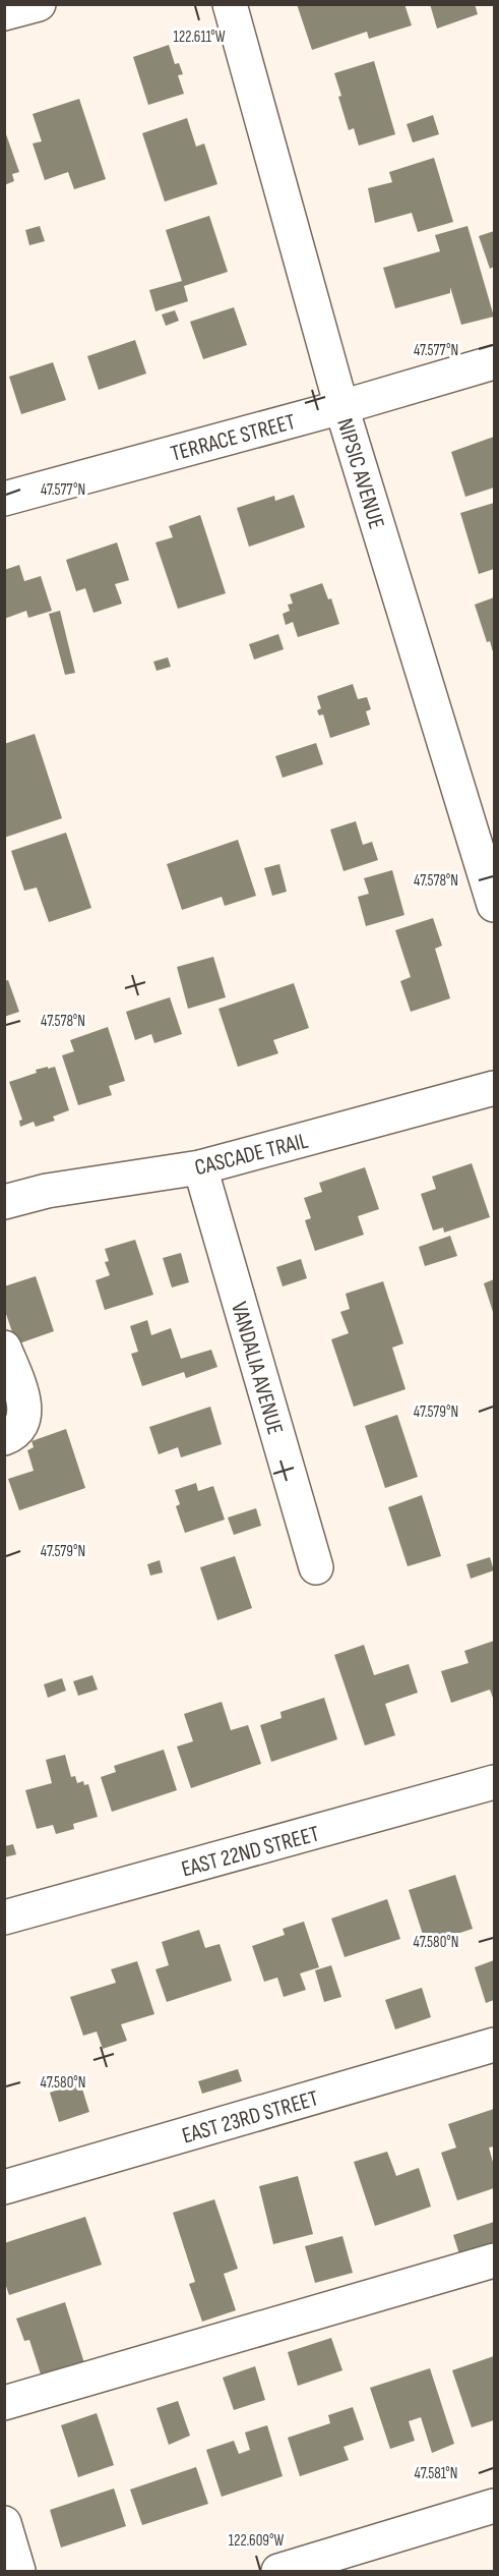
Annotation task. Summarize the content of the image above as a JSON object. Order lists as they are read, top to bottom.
{
  "streets": {
    "street": [
      "TERRACE STREET",
      "NIPSIC AVENUE",
      "CASCADE TRAIL",
      "VANDALIA AVENUE",
      "EAST 22ND STREET",
      "EAST 23RD STREET"
    ]
  },
  "crossings": [
    ["TERRACE STREET", "NIPSIC AVENUE"],
    ["CASCADE TRAIL", "VANDALIA AVENUE"]
  ],
  "coordinates": [
    "122.611°W",
    "47.577°N",
    "47.578°N",
    "47.579°N",
    "47.580°N",
    "47.581°N",
    "122.609°W"
  ]
}
